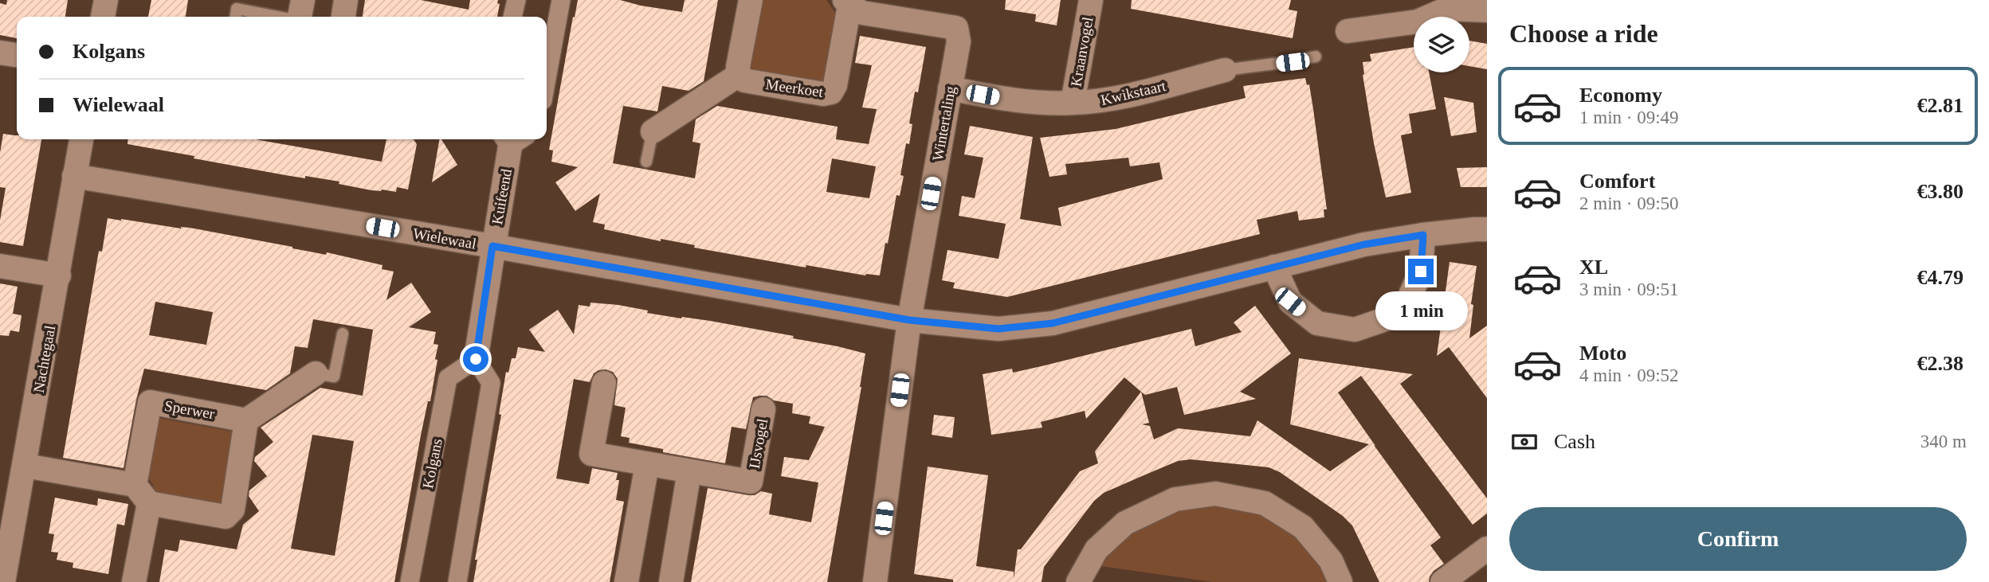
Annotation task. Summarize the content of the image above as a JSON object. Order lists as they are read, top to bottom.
{
  "streets": {
    "street": [
      "Kraanvogel",
      "Meerkoet",
      "Kwikstaart",
      "Wintertaling",
      "Kuifeend",
      "Wielewaal",
      "Nachtegaal",
      "Sperwer",
      "IJsvogel",
      "Kolgans"
    ]
  },
  "crossings": [
    ["Kraanvogel", "Kwikstaart"],
    ["Meerkoet", "Wintertaling"],
    ["Kwikstaart", "Wintertaling"],
    ["Wintertaling", "Wielewaal"],
    ["Kuifeend", "Wielewaal"],
    ["Wielewaal", "Nachtegaal"]
  ],
  "page": {
    "heading": "Choose a ride",
    "banner": ["Kolgans", "Wielewaal"],
    "list": [
      {
        "name": "Economy",
        "note": "1 min · 09:49",
        "value": "€2.81"
      },
      {
        "name": "Comfort",
        "note": "2 min · 09:50",
        "value": "€3.80"
      },
      {
        "name": "XL",
        "note": "3 min · 09:51",
        "value": "€4.79"
      },
      {
        "name": "Moto",
        "note": "4 min · 09:52",
        "value": "€2.38"
      }
    ],
    "bubble": "1 min",
    "pay": ["Cash", "340 m"],
    "buttons": "Confirm"
  }
}
